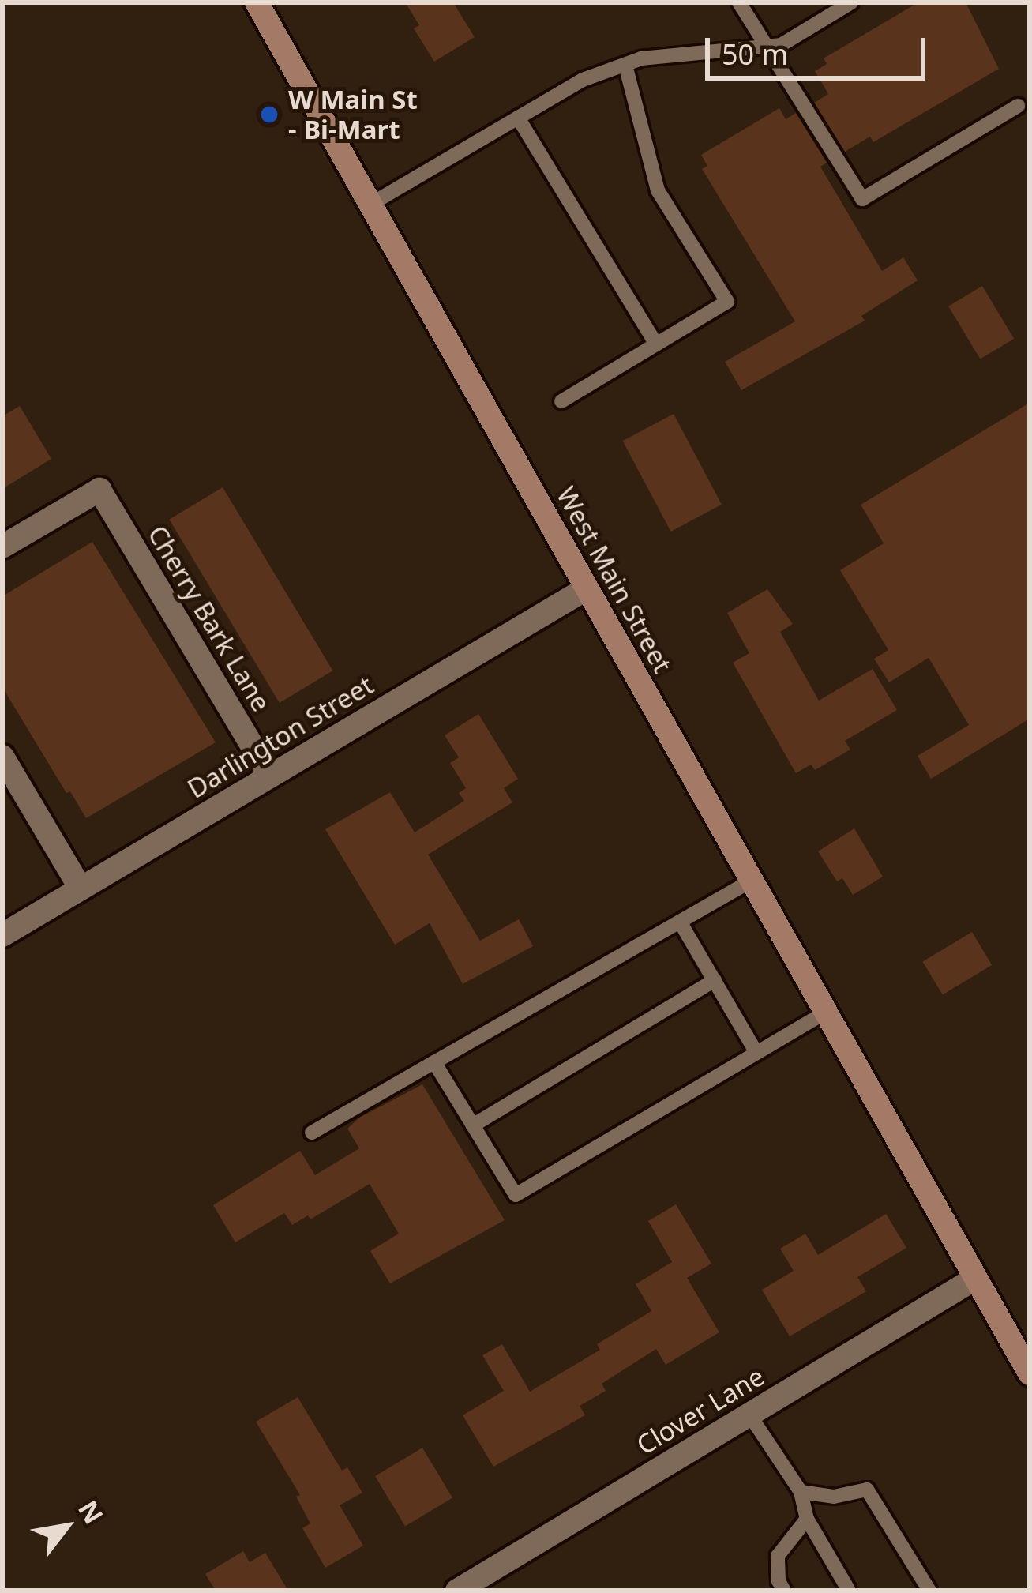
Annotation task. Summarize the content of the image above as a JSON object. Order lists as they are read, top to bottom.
{
  "streets": {
    "main road": ["West Main Street"],
    "street": ["Cherry Bark Lane", "Darlington Street", "Clover Lane"]
  },
  "crossings": [
    ["West Main Street", "Darlington Street"],
    ["West Main Street", "Clover Lane"],
    ["Cherry Bark Lane", "Darlington Street"]
  ],
  "places": ["W Main St - Bi-Mart"],
  "scale_bar": "50 m",
  "north": "top right"
}
